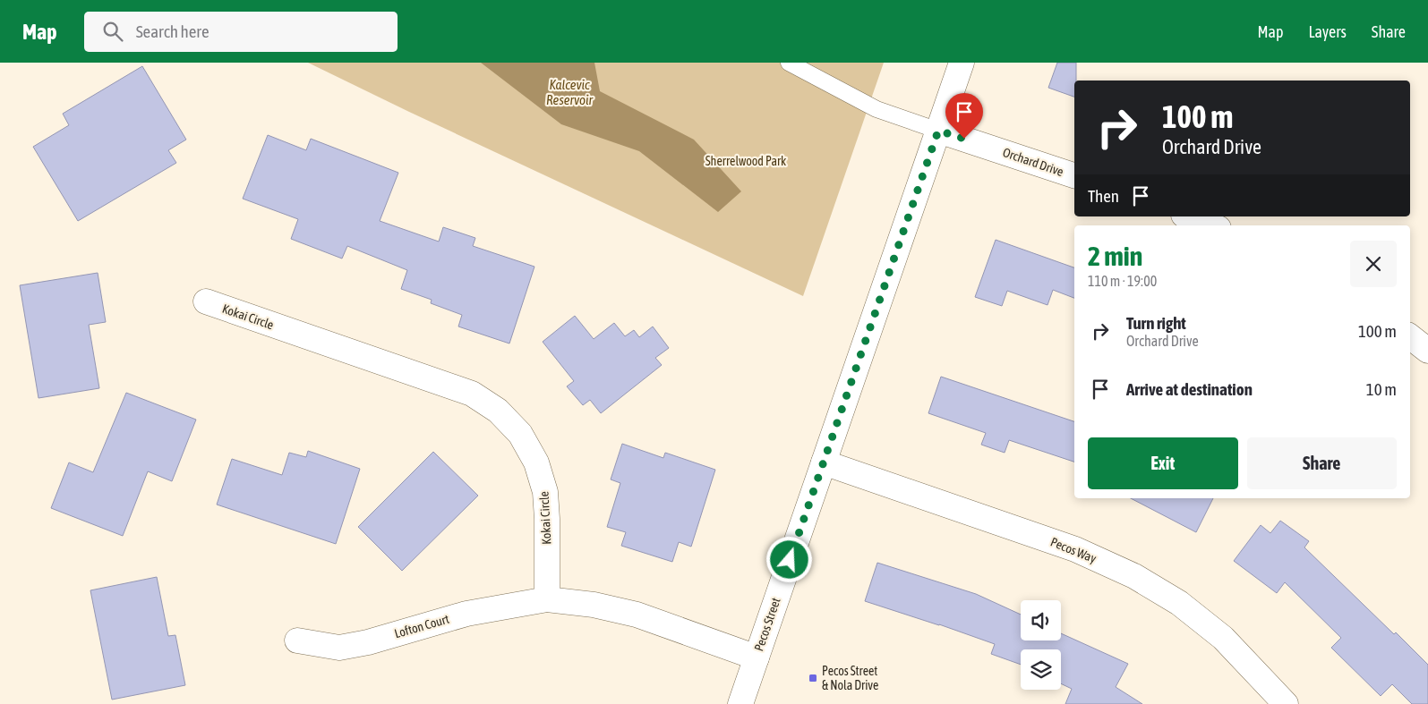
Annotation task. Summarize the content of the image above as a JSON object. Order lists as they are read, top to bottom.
{
  "streets": {
    "street": [
      "Orchard Drive",
      "Kokai Circle",
      "Pecos Way",
      "Pecos Street",
      "Lofton Court"
    ]
  },
  "crossings": [
    ["Orchard Drive", "Pecos Street"],
    ["Kokai Circle", "Lofton Court"],
    ["Pecos Way", "Pecos Street"]
  ],
  "water": ["Kalcevic Reservoir"],
  "parks": ["Sherrelwood Park"],
  "places": {
    "transit": ["Pecos Street & Nola Drive"]
  },
  "page": {
    "header": "Map",
    "search": "Search here",
    "nav": ["Map", "Layers", "Share"],
    "turn": ["100 m", "Orchard Drive"],
    "then": "Then",
    "heading": ["2 min", "110 m · 19:00"],
    "list": [
      {
        "name": "Turn right",
        "note": "Orchard Drive",
        "value": "100 m"
      },
      {
        "name": "Arrive at destination",
        "value": "10 m"
      }
    ],
    "buttons": ["Exit", "Share"]
  }
}
